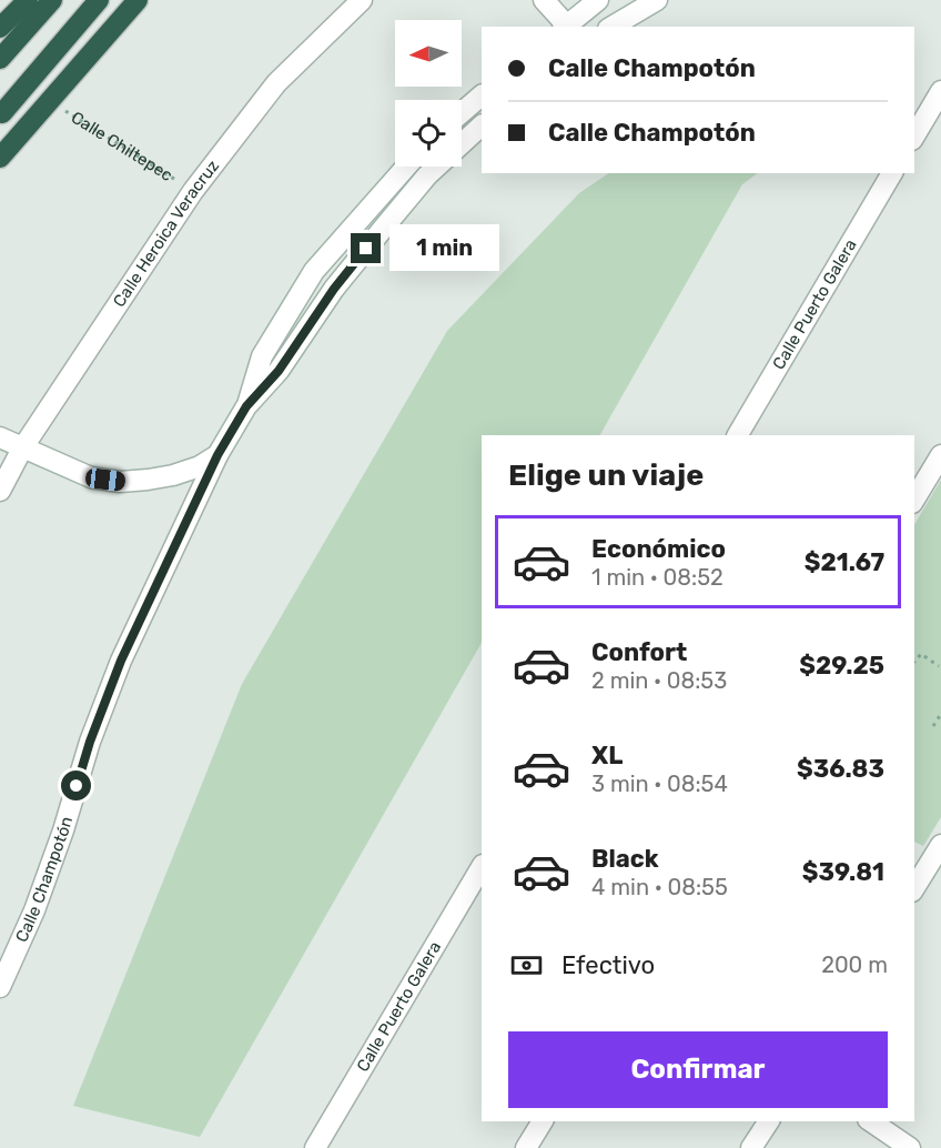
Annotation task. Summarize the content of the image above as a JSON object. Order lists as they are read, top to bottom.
{
  "streets": {
    "street": ["Calle Heroica Veracruz", "Calle Puerto Galera", "Calle Champotón"],
    "path": ["Calle Chiltepec"]
  },
  "crossings": [
    ["Calle Chiltepec", "Calle Heroica Veracruz"]
  ],
  "north": "left",
  "page": {
    "banner": ["Calle Champotón", "Calle Champotón"],
    "bubble": "1 min",
    "heading": "Elige un viaje",
    "list": [
      {
        "name": "Económico",
        "note": "1 min · 08:52",
        "value": "$21.67"
      },
      {
        "name": "Confort",
        "note": "2 min · 08:53",
        "value": "$29.25"
      },
      {
        "name": "XL",
        "note": "3 min · 08:54",
        "value": "$36.83"
      },
      {
        "name": "Black",
        "note": "4 min · 08:55",
        "value": "$39.81"
      }
    ],
    "pay": ["Efectivo", "200 m"],
    "buttons": "Confirmar"
  }
}
